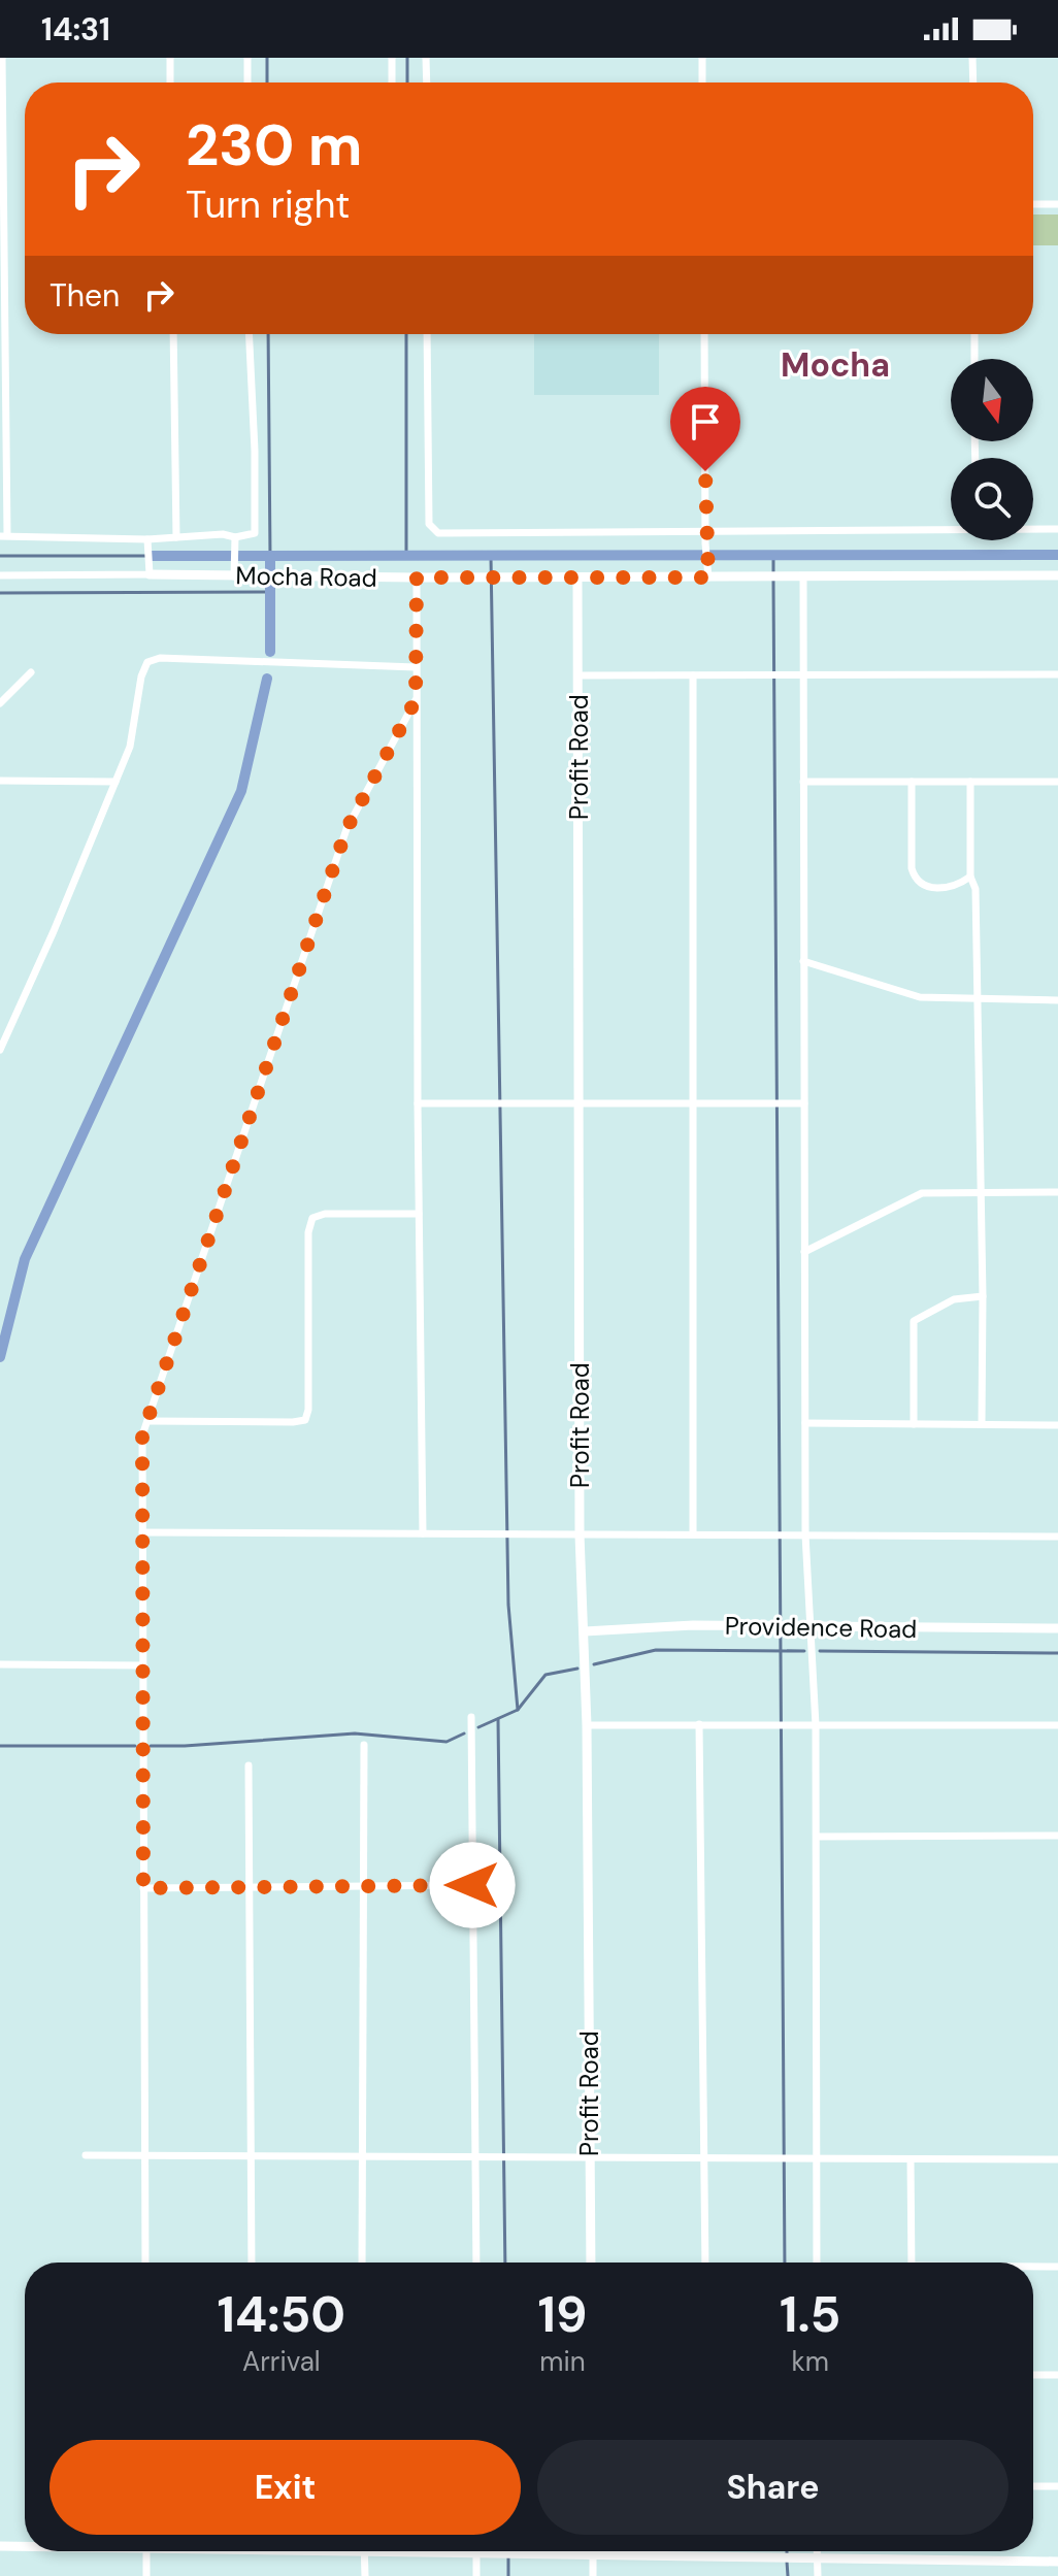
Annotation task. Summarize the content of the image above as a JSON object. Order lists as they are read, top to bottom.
{
  "streets": {
    "street": ["Mocha Road", "Profit Road", "Providence Road"]
  },
  "crossings": [
    ["Mocha Road", "Profit Road"],
    ["Profit Road", "Providence Road"]
  ],
  "districts": ["Mocha"],
  "north": "bottom",
  "page": {
    "status": "14:31",
    "turn": ["230 m", "Turn right"],
    "then": "Then",
    "eta": [
      "14:50",
      "Arrival",
      "19",
      "min",
      "1.5",
      "km"
    ],
    "buttons": ["Exit", "Share"]
  }
}
